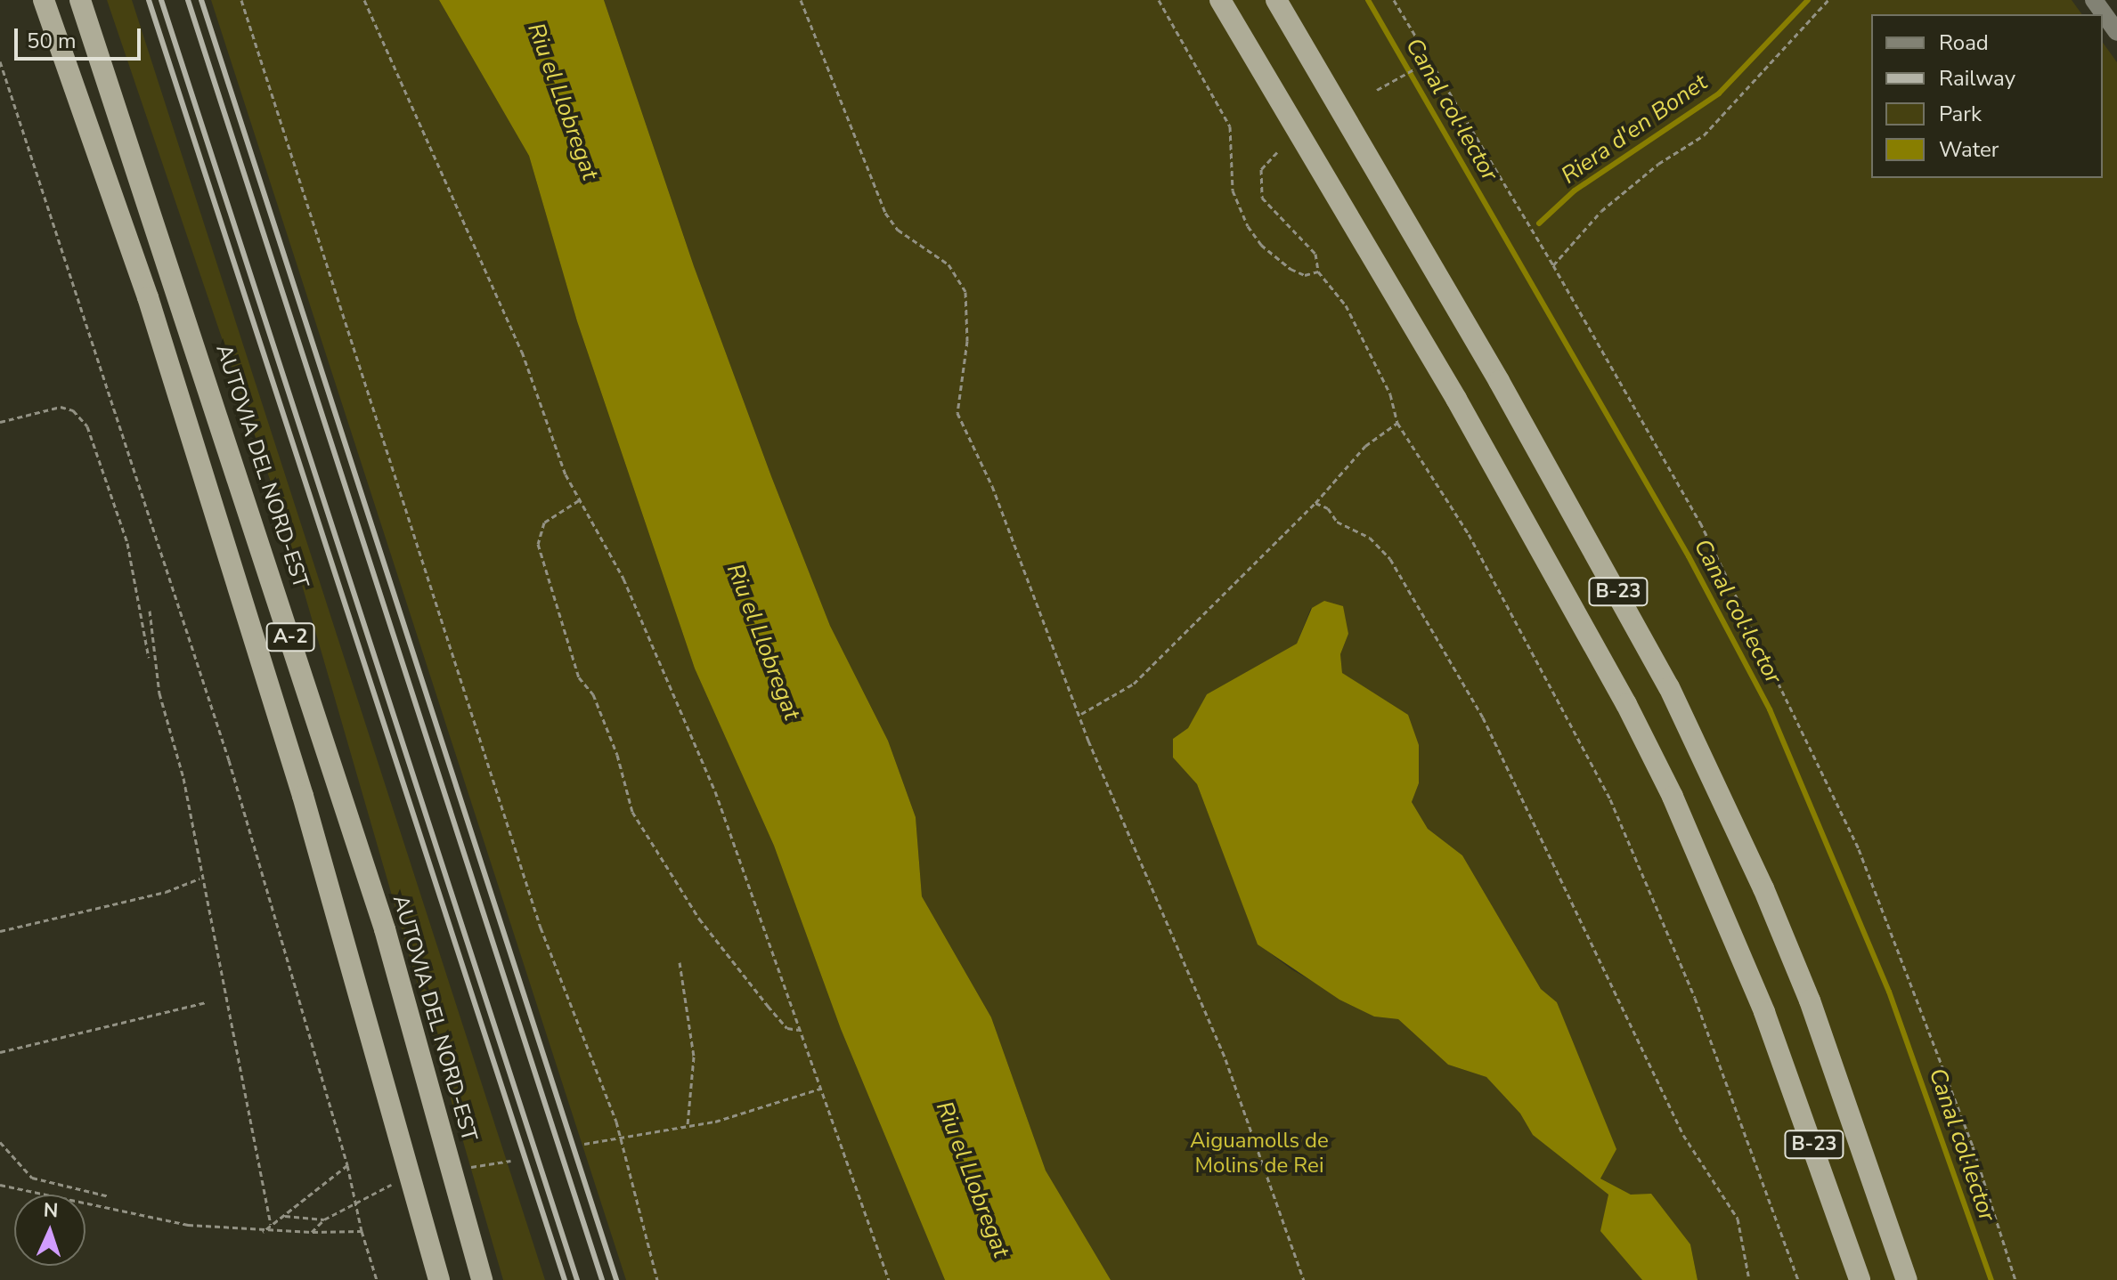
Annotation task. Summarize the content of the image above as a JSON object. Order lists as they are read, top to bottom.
{
  "streets": {
    "highway": ["AUTOVIA DEL NORD-EST", "B-23", "A-2"]
  },
  "water": ["Riu el Llobregat", "Canal col·lector", "Riera d'en Bonet"],
  "parks": ["Aiguamolls de Molins de Rei"],
  "legend": [
    "Road",
    "Railway",
    "Park",
    "Water"
  ],
  "scale_bar": "50 m",
  "north": "top"
}
